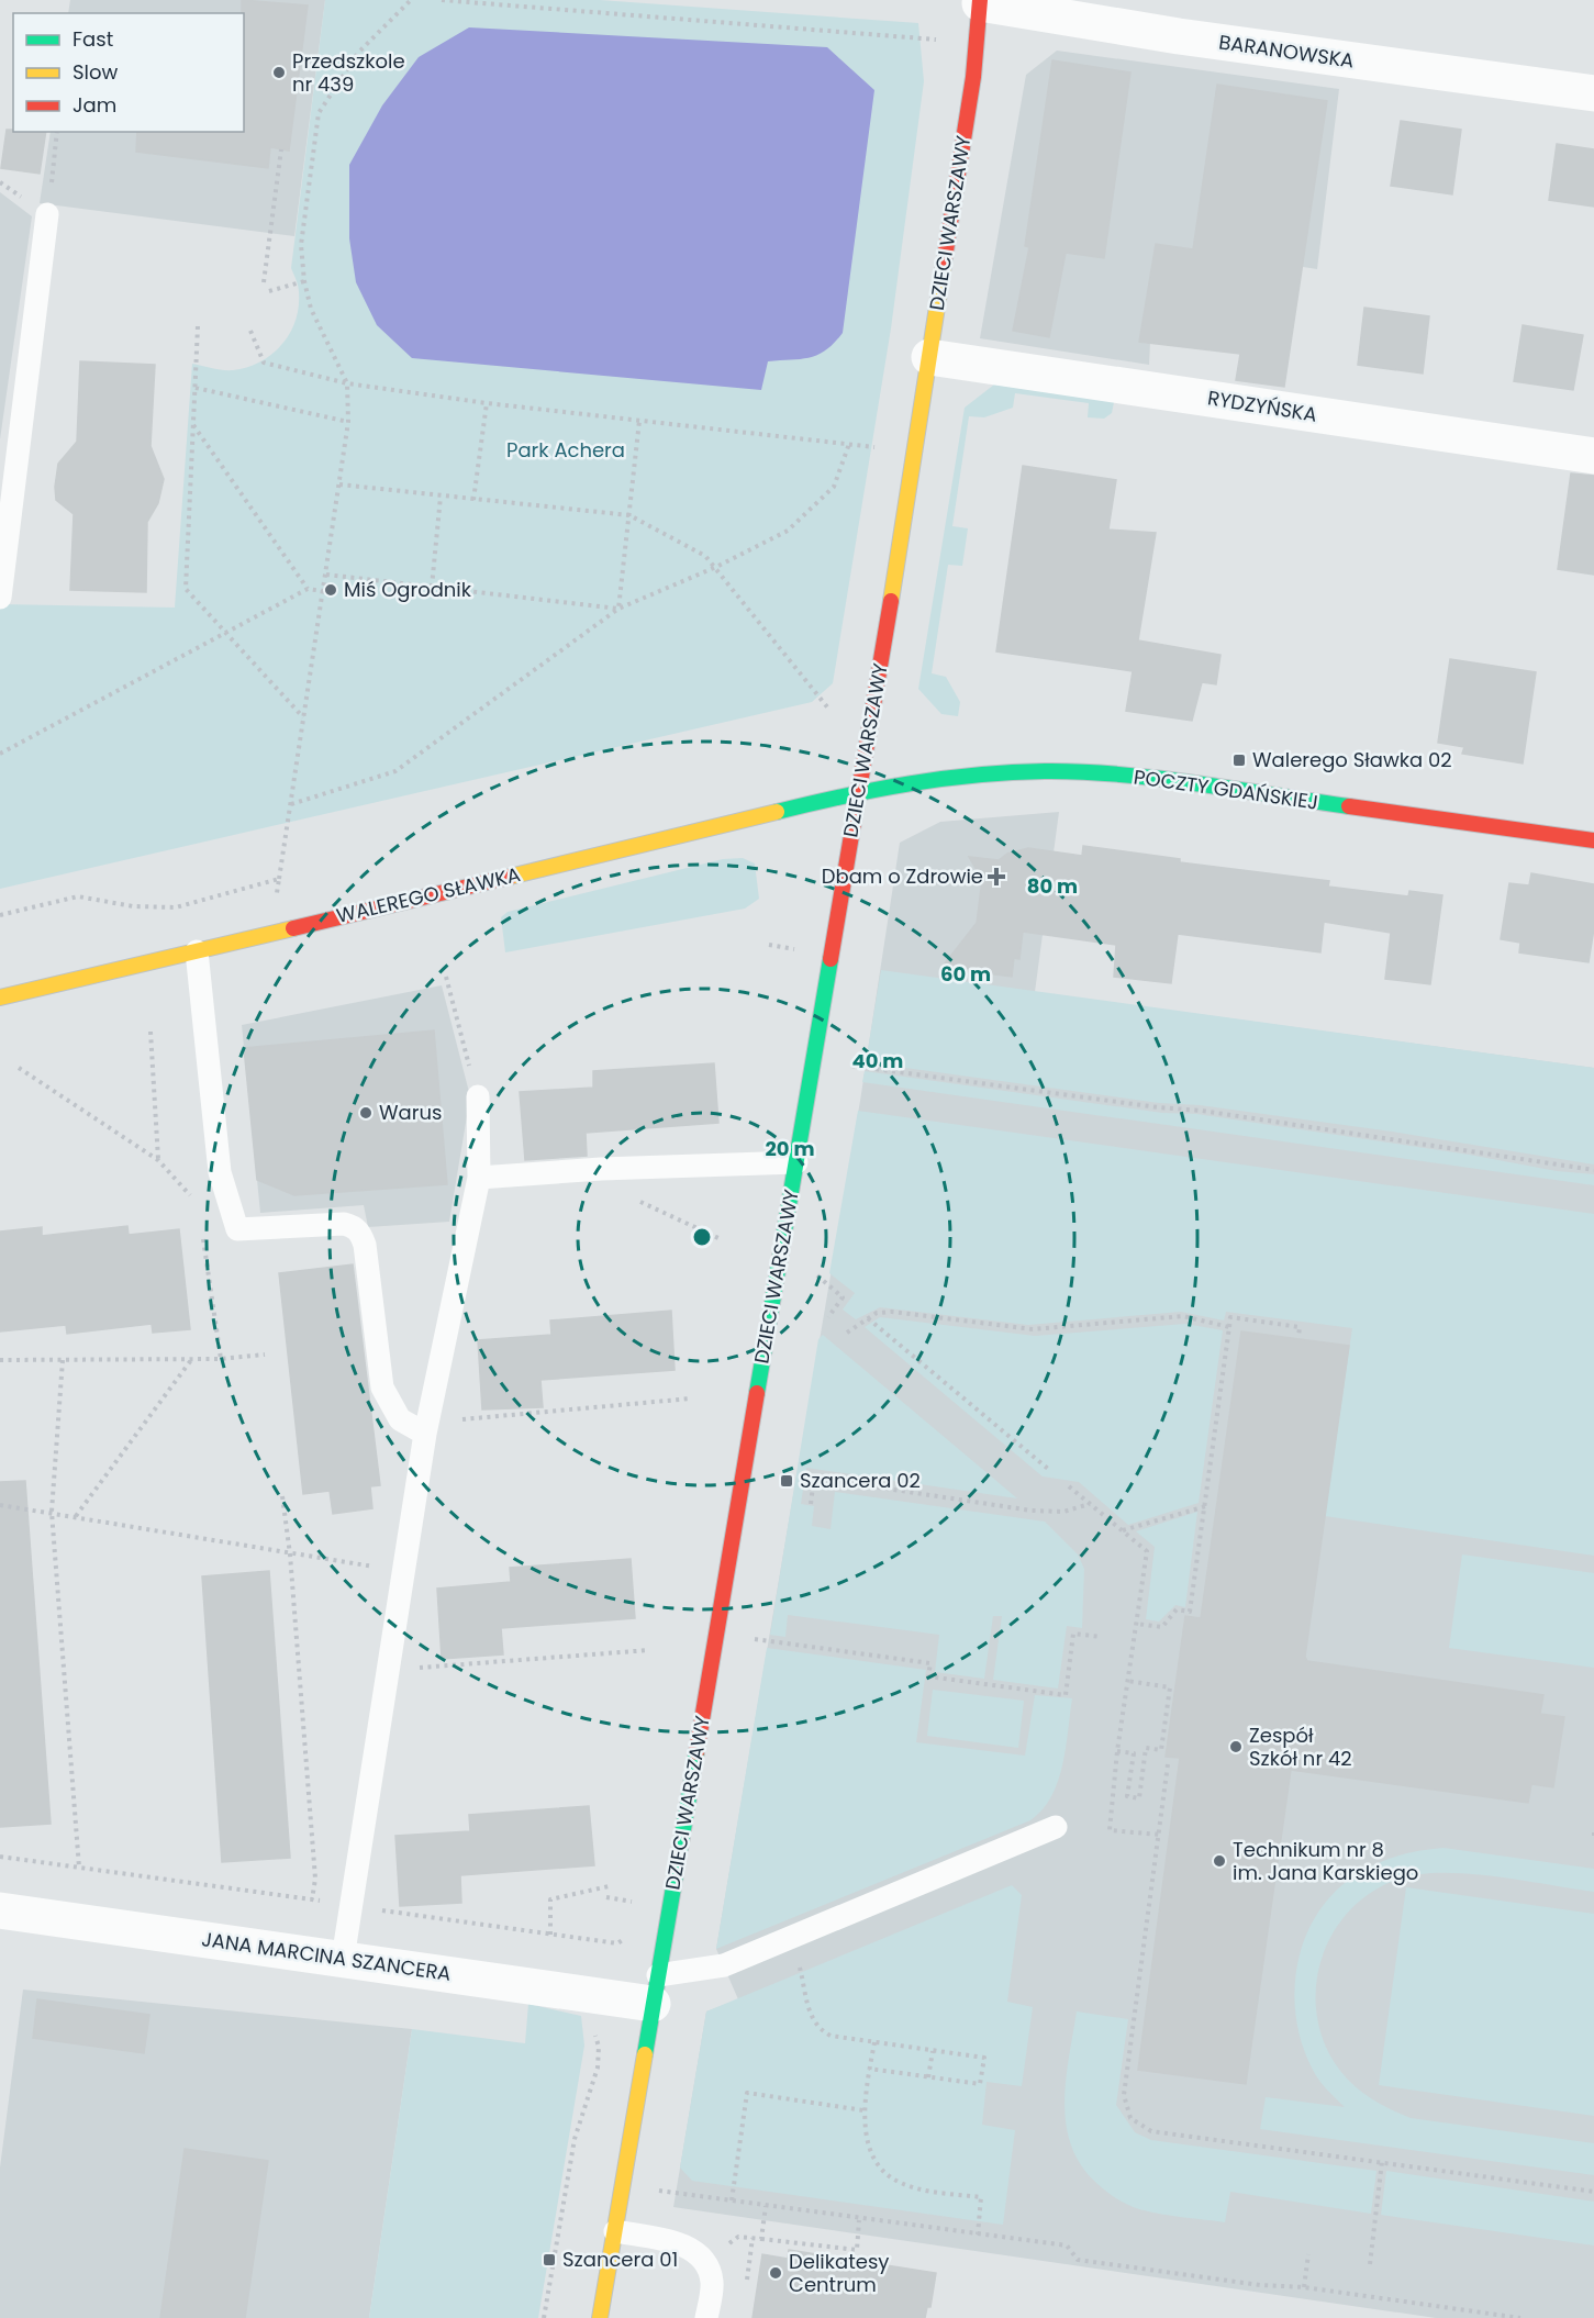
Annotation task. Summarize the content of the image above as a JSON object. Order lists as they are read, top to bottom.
{
  "streets": {
    "street": [
      "BARANOWSKA",
      "DZIECI WARSZAWY",
      "RYDZYŃSKA",
      "POCZTY GDAŃSKIEJ",
      "WALEREGO SŁAWKA",
      "JANA MARCINA SZANCERA"
    ]
  },
  "crossings": [
    ["BARANOWSKA", "DZIECI WARSZAWY"],
    ["DZIECI WARSZAWY", "RYDZYŃSKA"],
    ["DZIECI WARSZAWY", "POCZTY GDAŃSKIEJ"],
    ["DZIECI WARSZAWY", "WALEREGO SŁAWKA"],
    ["DZIECI WARSZAWY", "JANA MARCINA SZANCERA"],
    ["POCZTY GDAŃSKIEJ", "WALEREGO SŁAWKA"]
  ],
  "parks": ["Park Achera"],
  "places": {
    "other": [
      "Przedszkole nr 439",
      "Miś Ogrodnik",
      "Warus",
      "Zespół Szkół nr 42",
      "Technikum nr 8 im. Jana Karskiego",
      "Delikatesy Centrum"
    ],
    "transit": ["Walerego Sławka 02", "Szancera 02", "Szancera 01"],
    "health": ["Dbam o Zdrowie"]
  },
  "legend": ["Fast", "Slow", "Jam"],
  "rings": [
    "80 m",
    "60 m",
    "40 m",
    "20 m"
  ]
}
